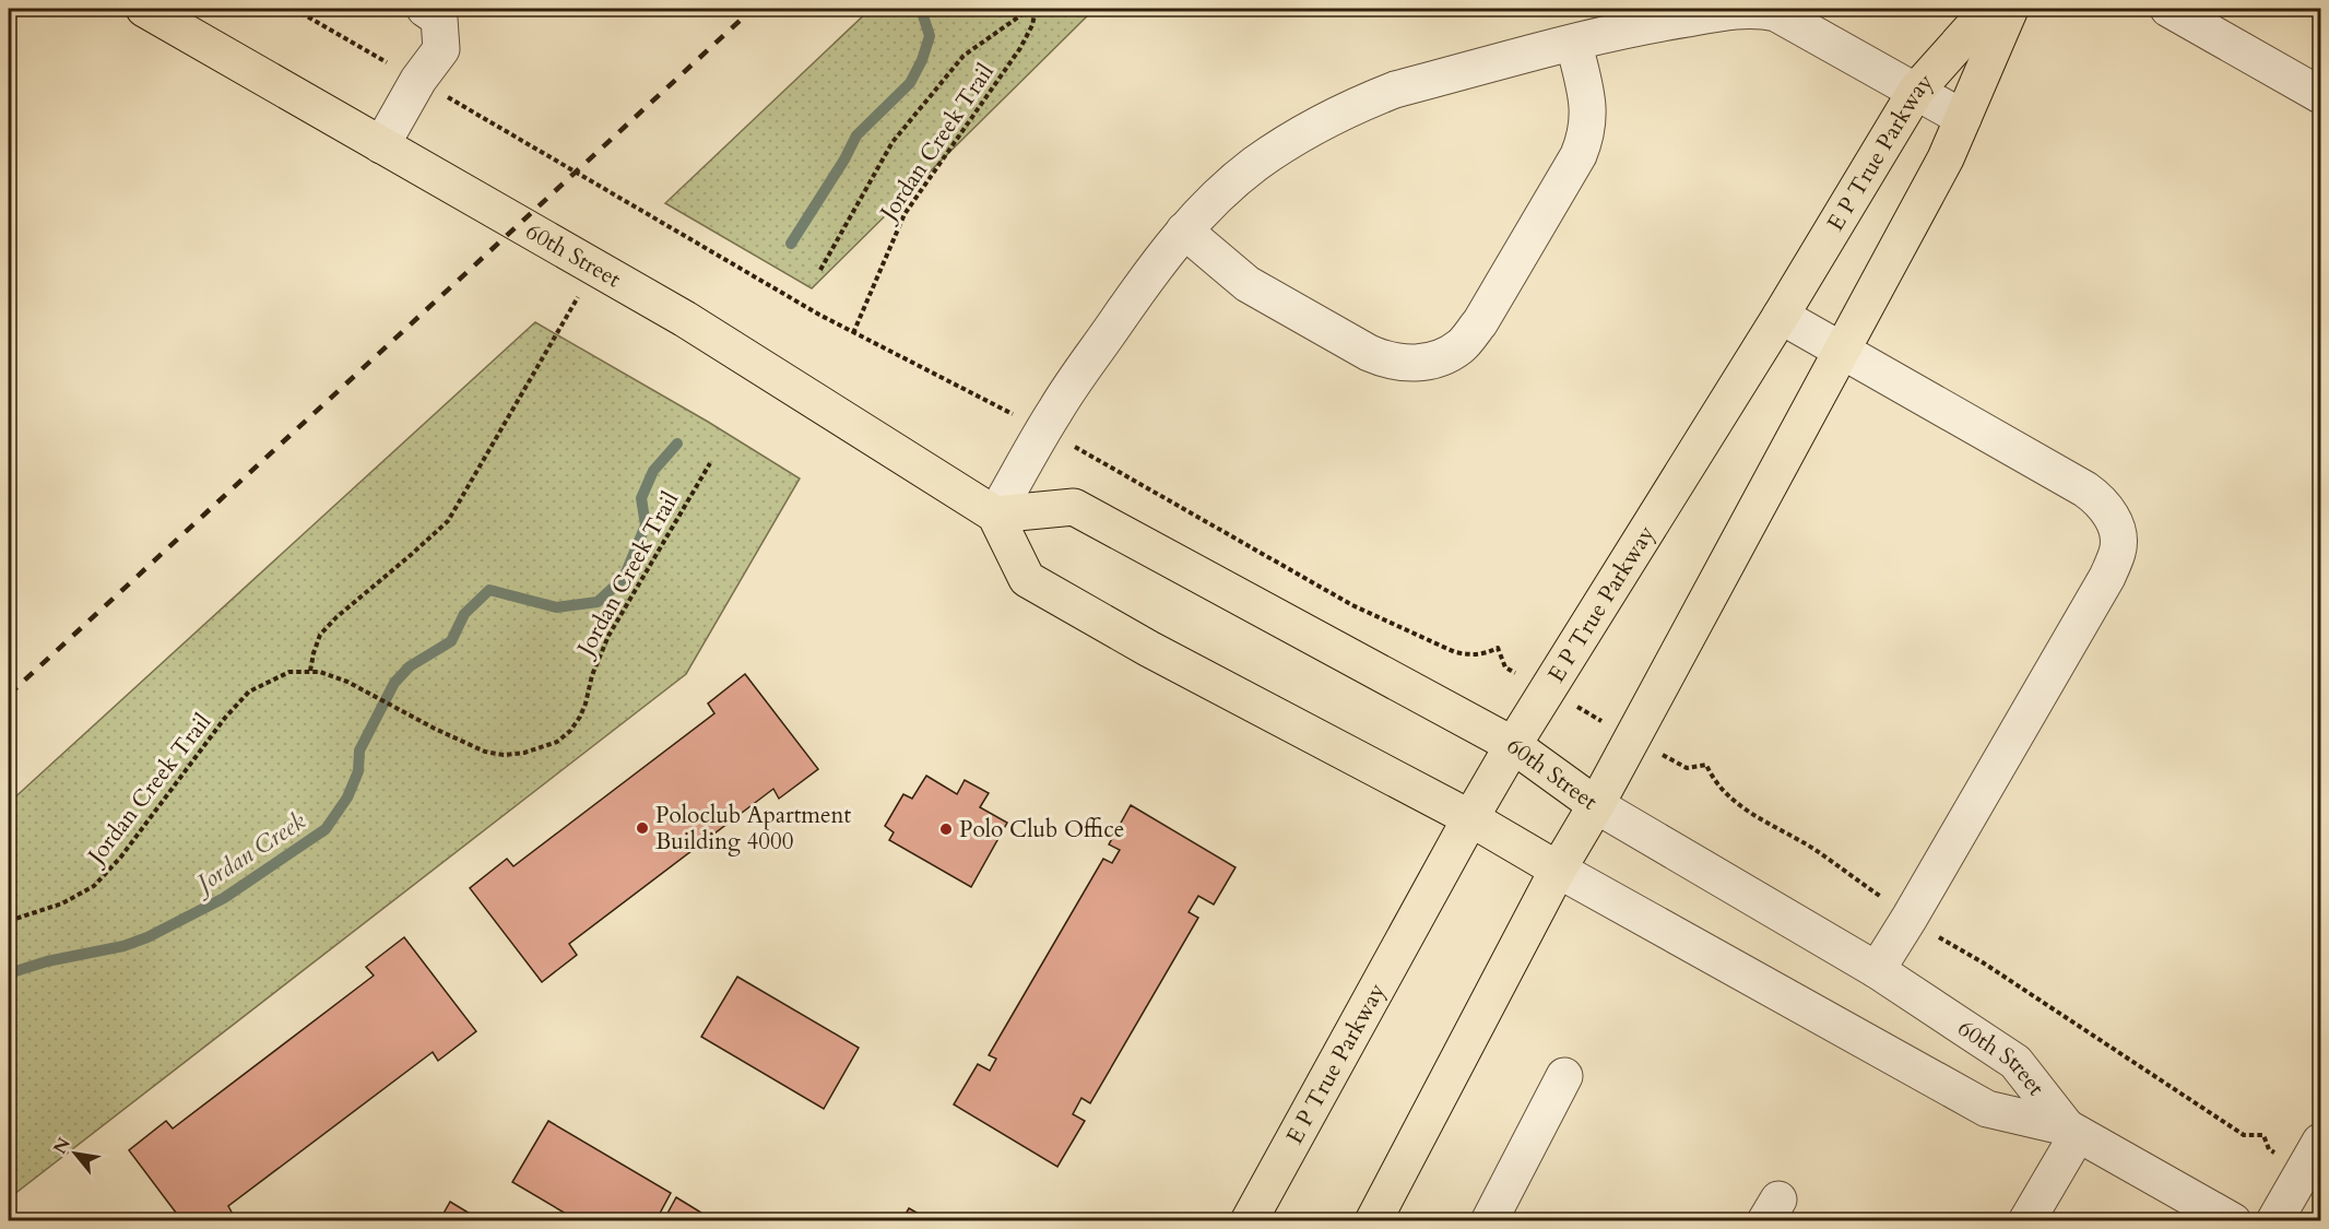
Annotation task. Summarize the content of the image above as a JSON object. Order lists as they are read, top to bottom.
{
  "streets": {
    "main road": ["E P True Parkway", "60th Street"],
    "path": ["Jordan Creek Trail"]
  },
  "crossings": [
    ["E P True Parkway", "60th Street"]
  ],
  "water": ["Jordan Creek"],
  "places": ["Poloclub Apartment Building 4000", "Polo Club Office"],
  "north": "top left"
}
